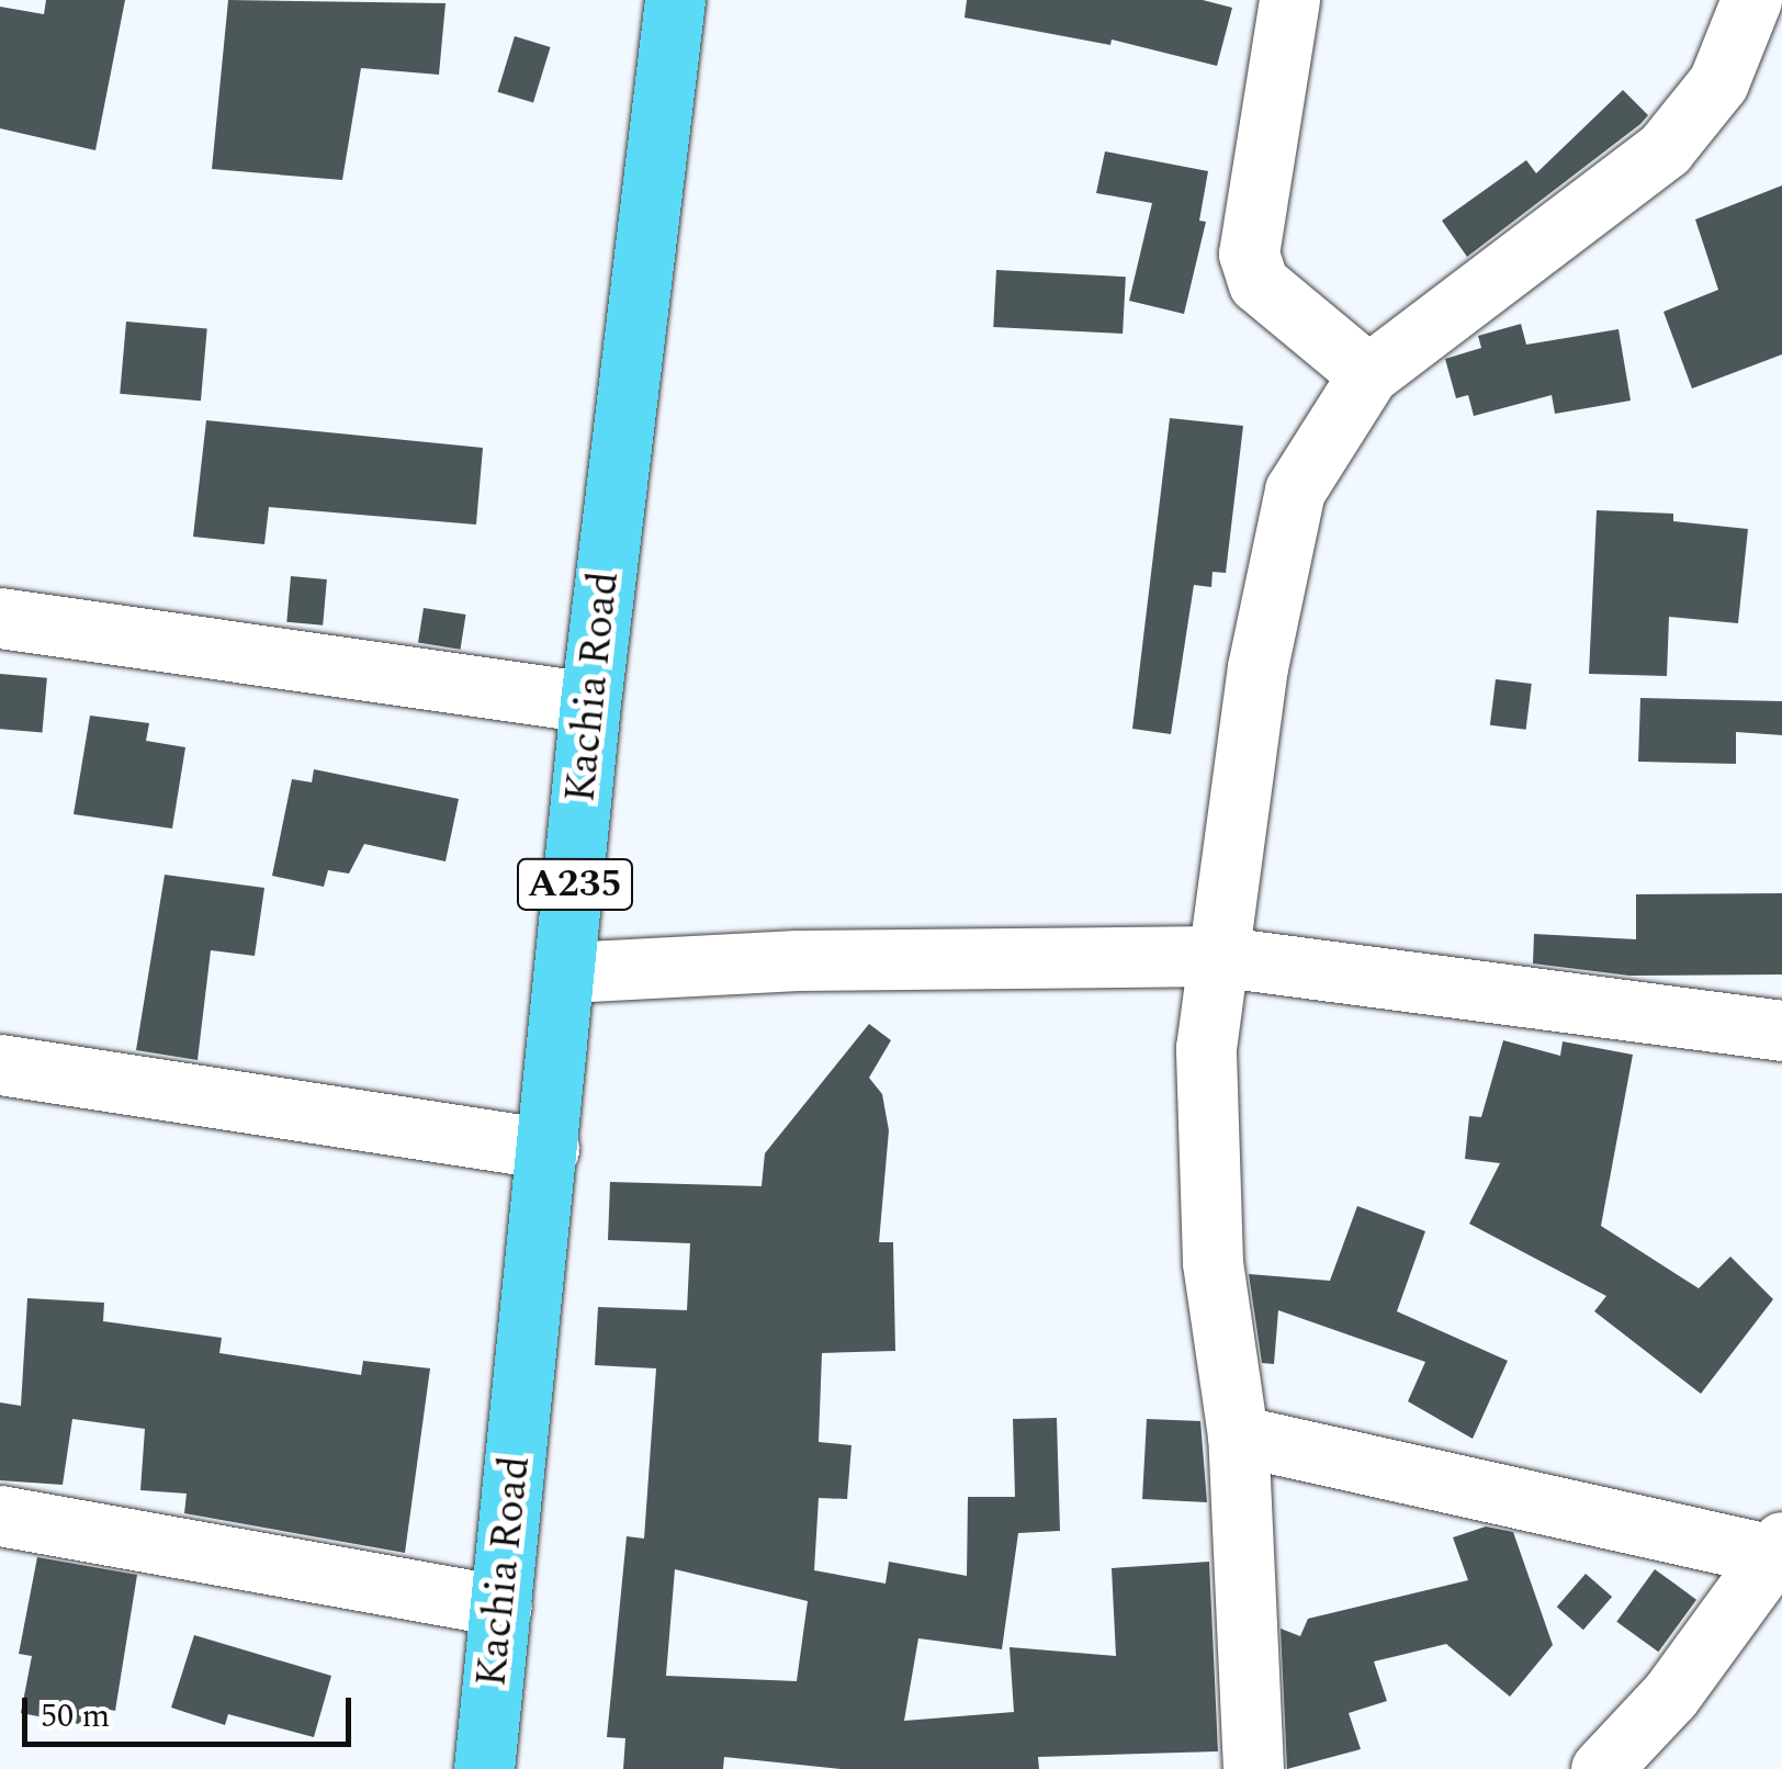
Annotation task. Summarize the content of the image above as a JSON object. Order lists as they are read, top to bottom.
{
  "streets": {
    "highway": ["Kachia Road", "A235"]
  },
  "scale_bar": "50 m"
}
